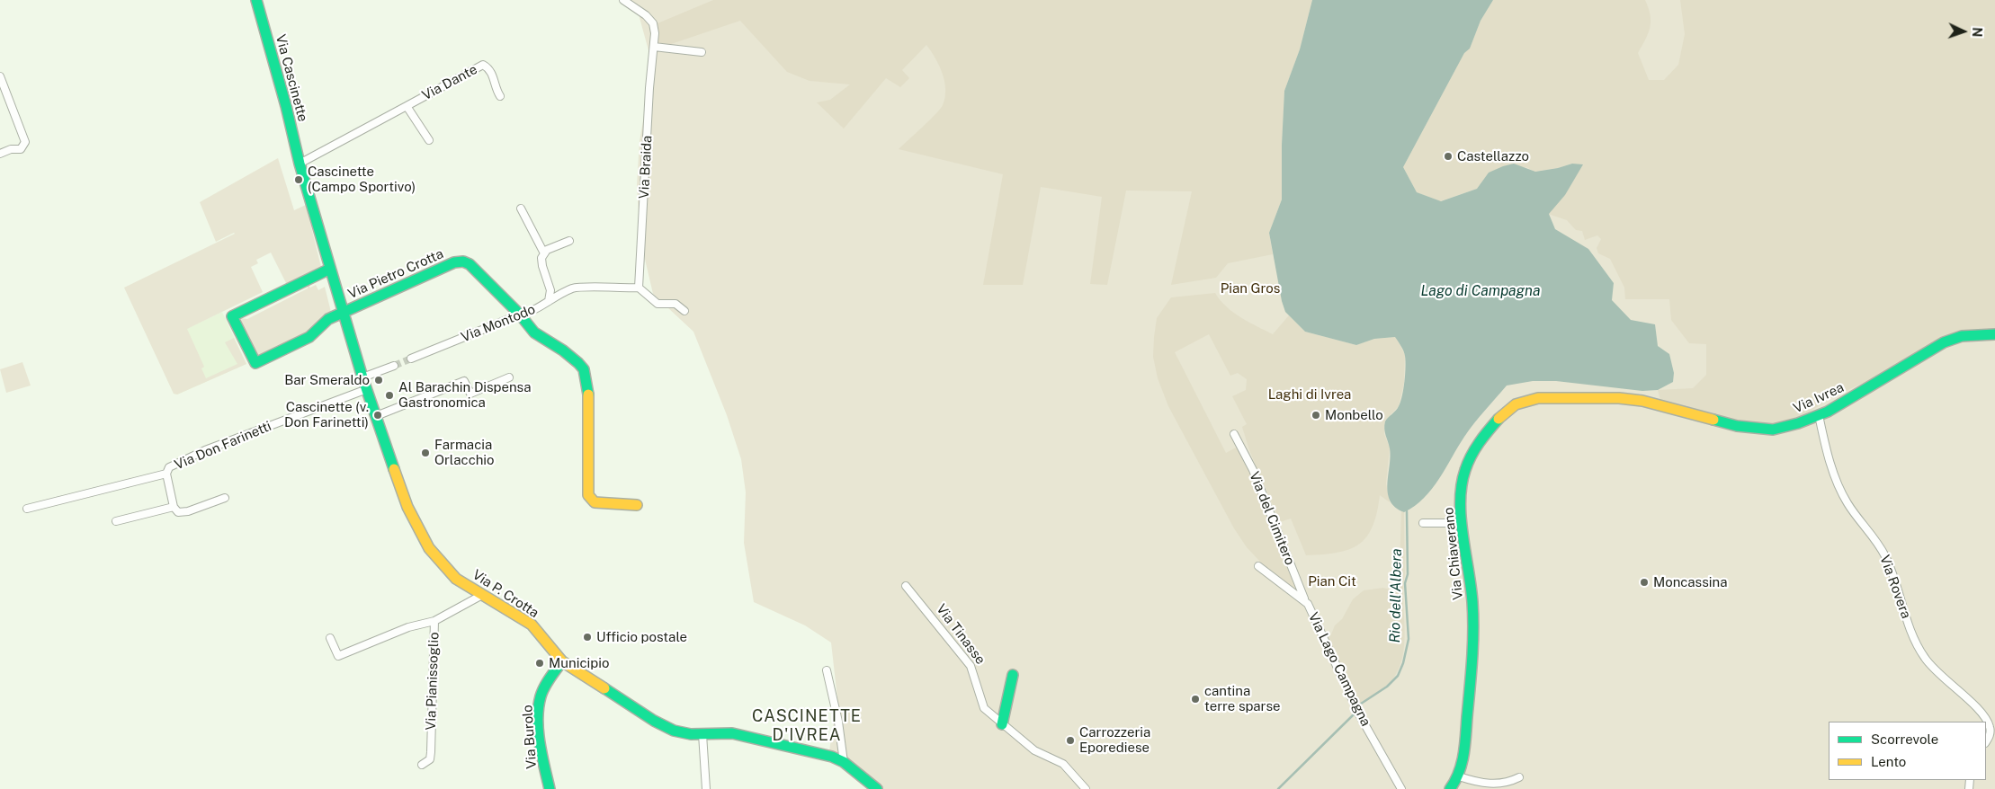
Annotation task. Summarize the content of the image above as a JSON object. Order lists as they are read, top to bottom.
{
  "streets": {
    "street": [
      "Via Cascinette",
      "Via Dante",
      "Via Braida",
      "Via Pietro Crotta",
      "Via Montodo",
      "Via Ivrea",
      "Via Don Farinetti",
      "Via del Cimitero",
      "Via Chiaverano",
      "Via Rovera",
      "Via P. Crotta",
      "Via Tinasse",
      "Via Lago Campagna",
      "Via Pianissoglio",
      "Via Burolo"
    ]
  },
  "crossings": [
    ["Via Cascinette", "Via Dante"],
    ["Via Cascinette", "Via Pietro Crotta"],
    ["Via Dante", "Via Pietro Crotta"],
    ["Via Braida", "Via Montodo"],
    ["Via Pietro Crotta", "Via Montodo"],
    ["Via Pietro Crotta", "Via Don Farinetti"],
    ["Via Pietro Crotta", "Via P. Crotta"],
    ["Via Ivrea", "Via Chiaverano"],
    ["Via Ivrea", "Via Rovera"],
    ["Via del Cimitero", "Via Lago Campagna"],
    ["Via P. Crotta", "Via Pianissoglio"],
    ["Via P. Crotta", "Via Burolo"]
  ],
  "districts": ["CASCINETTE D'IVREA"],
  "water": ["Lago di Campagna", "Rio dell'Albera"],
  "parks": ["Pian Gros", "Laghi di Ivrea", "Pian Cit"],
  "places": [
    "Castellazzo",
    "Cascinette (Campo Sportivo)",
    "Bar Smeraldo",
    "Al Barachin Dispensa Gastronomica",
    "Cascinette (v. Don Farinetti)",
    "Monbello",
    "Farmacia Orlacchio",
    "Moncassina",
    "Ufficio postale",
    "Municipio",
    "cantina terre sparse",
    "Carrozzeria Eporediese"
  ],
  "legend": ["Scorrevole", "Lento"],
  "north": "right"
}
